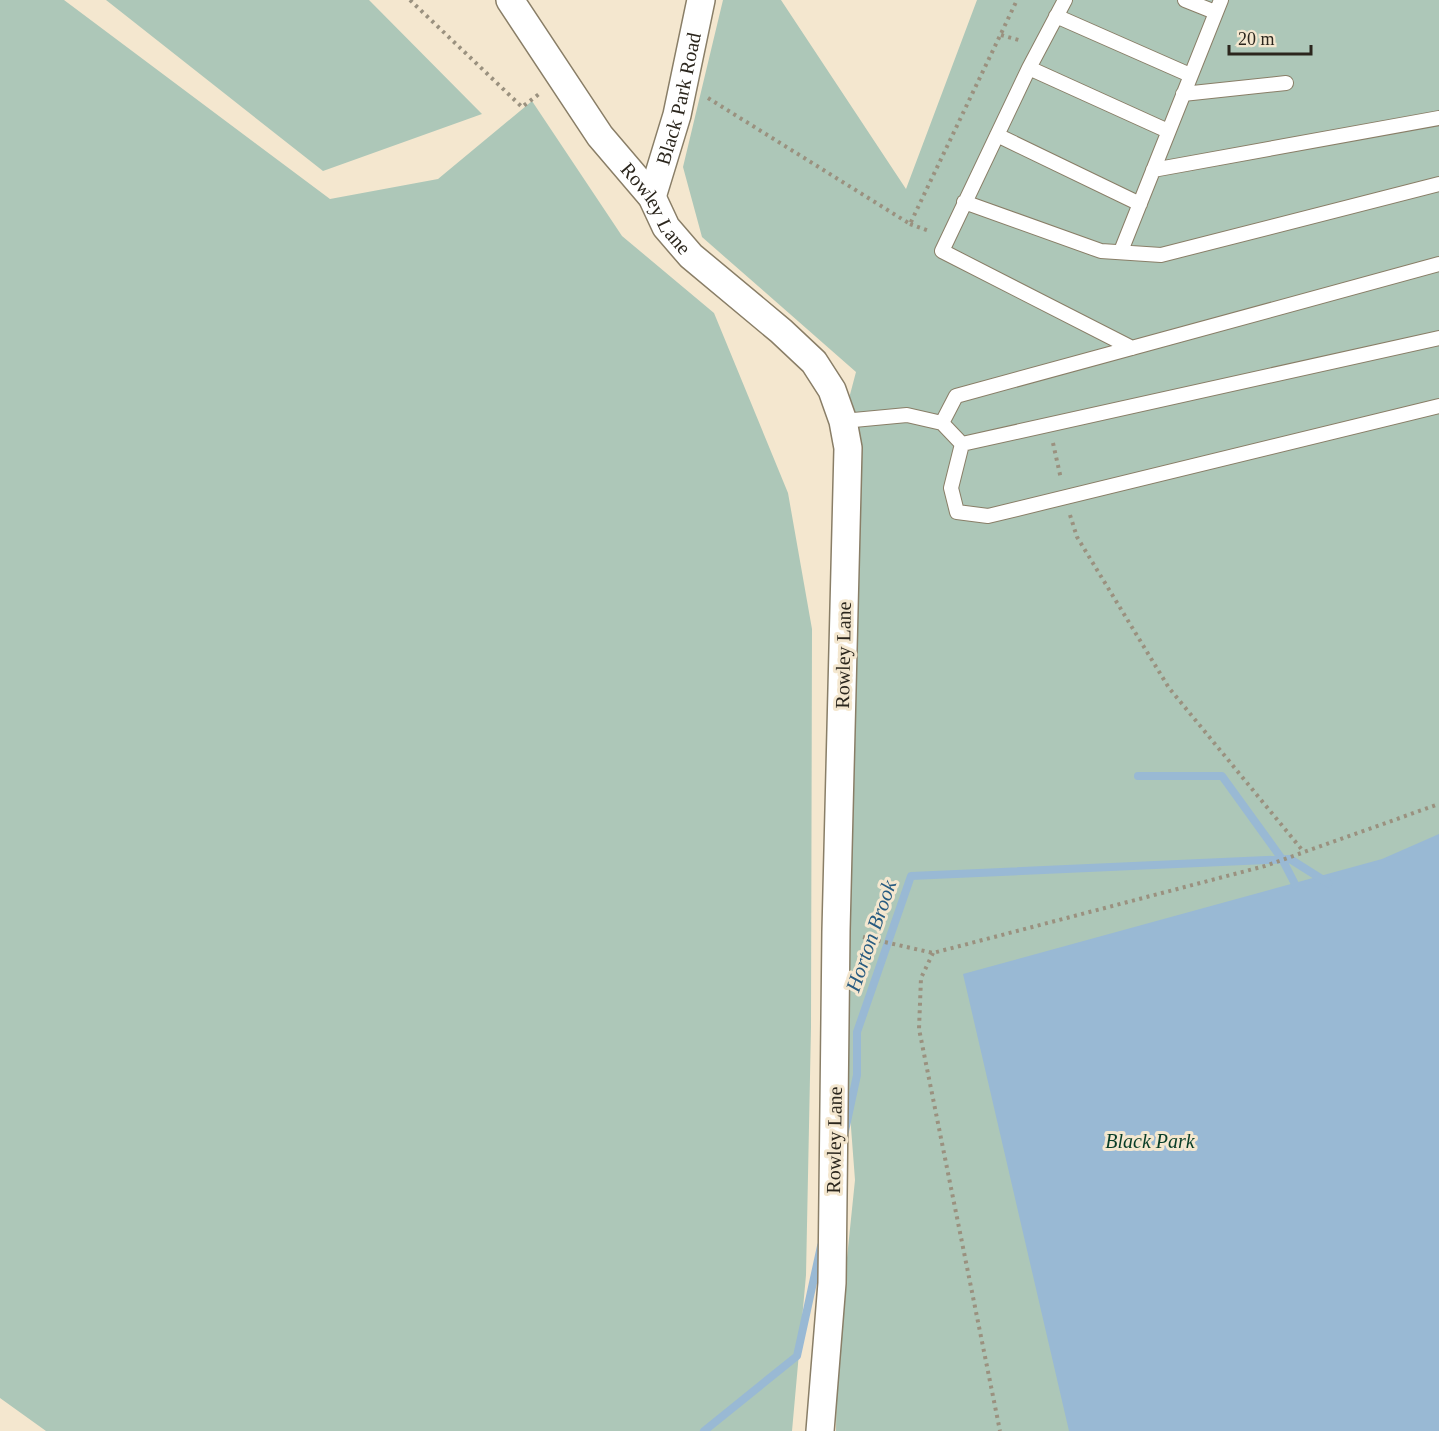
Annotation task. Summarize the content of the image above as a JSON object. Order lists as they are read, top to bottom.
{
  "streets": {
    "street": ["Black Park Road", "Rowley Lane"]
  },
  "crossings": [
    ["Black Park Road", "Rowley Lane"]
  ],
  "water": ["Horton Brook"],
  "parks": ["Black Park"],
  "scale_bar": "20 m"
}
